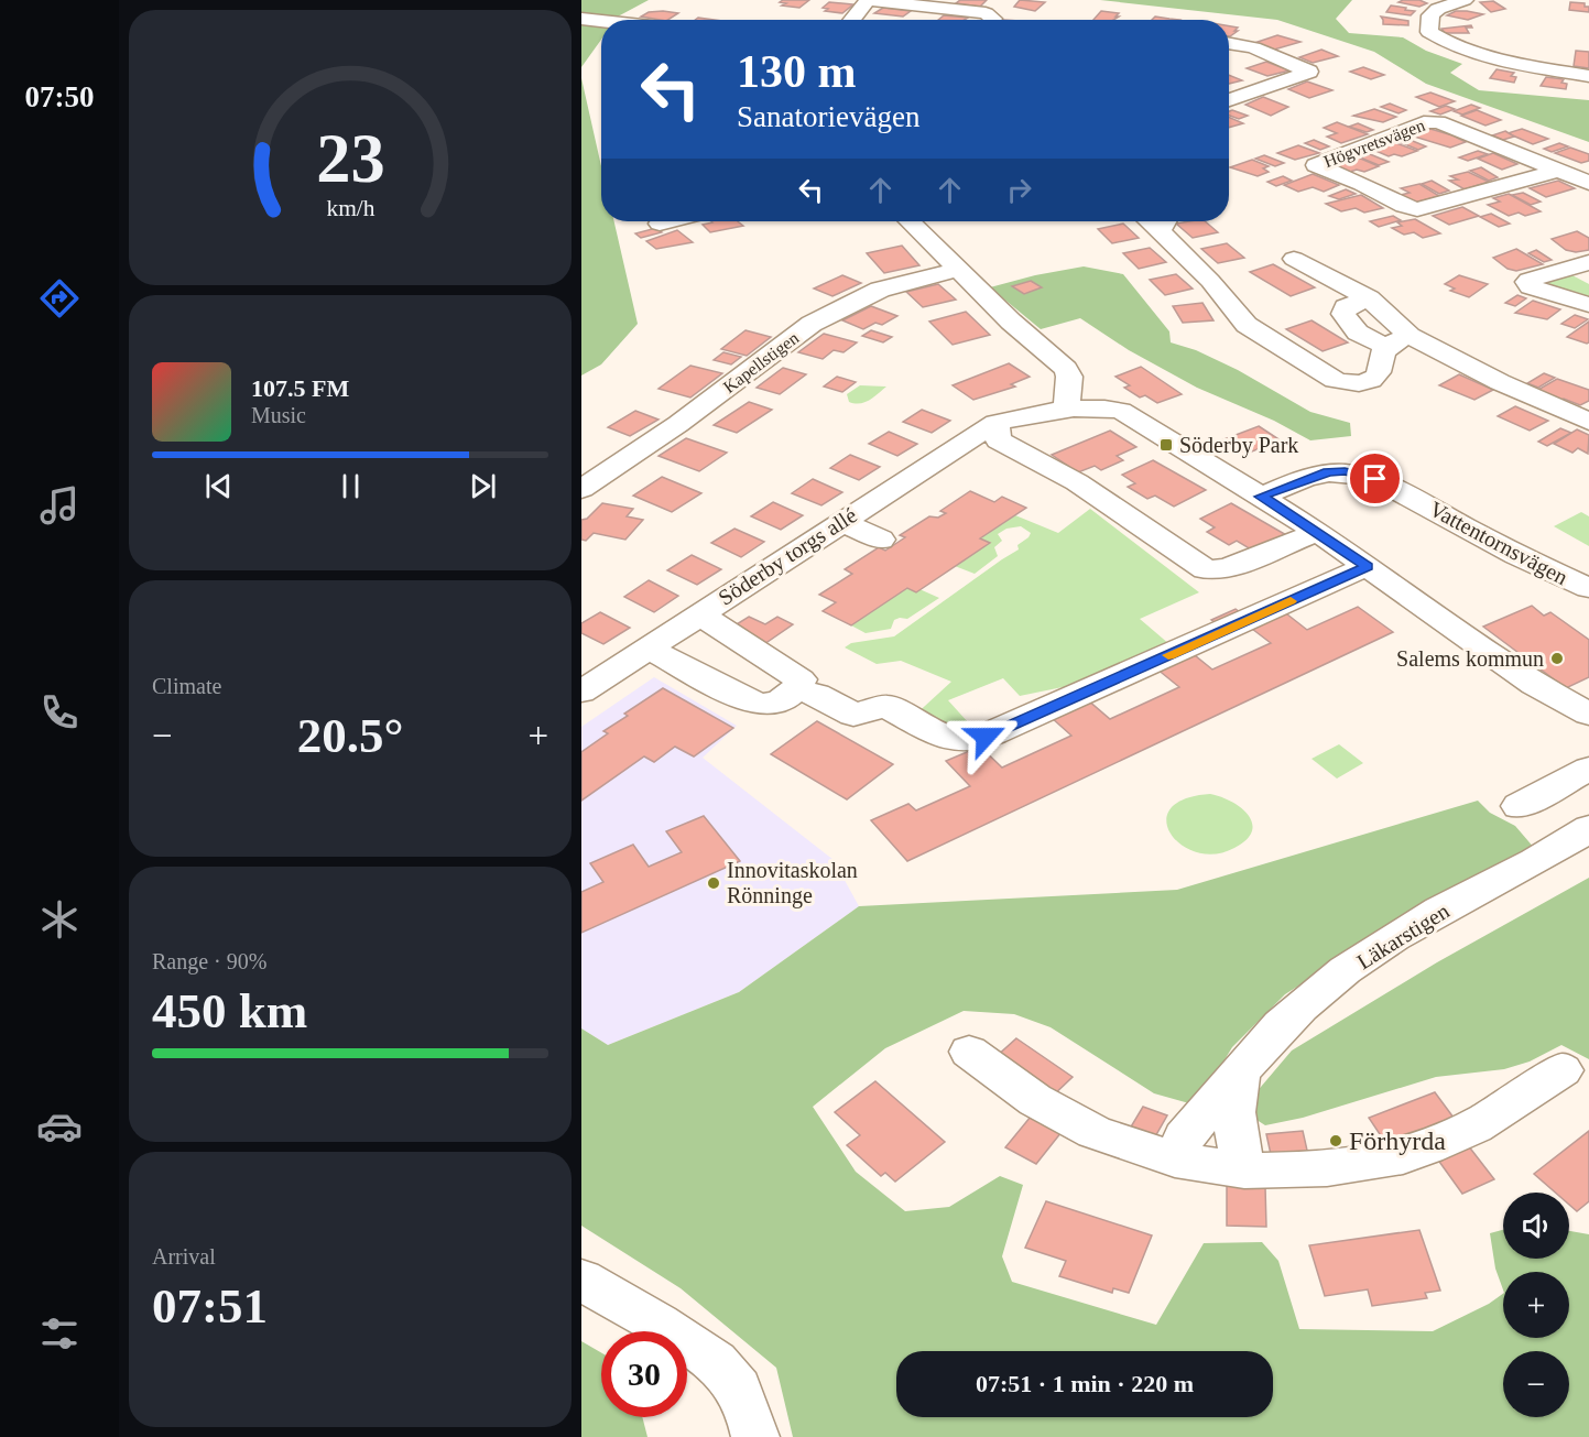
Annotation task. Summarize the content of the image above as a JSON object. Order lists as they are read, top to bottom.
{
  "streets": {
    "street": [
      "Högvretsvägen",
      "Kapellstigen",
      "Vattentornsvägen",
      "Söderby torgs allé",
      "Läkarstigen"
    ]
  },
  "places": {
    "transit": ["Söderby Park"],
    "other": ["Salems kommun", "Innovitaskolan Rönninge", "Förhyrda"]
  },
  "page": {
    "tabs": "07:50",
    "turn": ["130 m", "Sanatorievägen"],
    "song": ["107.5 FM", "Music"],
    "tile": [
      "Climate",
      ["Range · 90%", "450 km"],
      ["Arrival", "07:51"]
    ],
    "heat": ["−", "20.5°", "+"],
    "map_buttons": ["+", "−"],
    "limit": "30",
    "trip": "07:51 · 1 min · 220 m",
    "gauge": ["23", "km/h"]
  }
}
